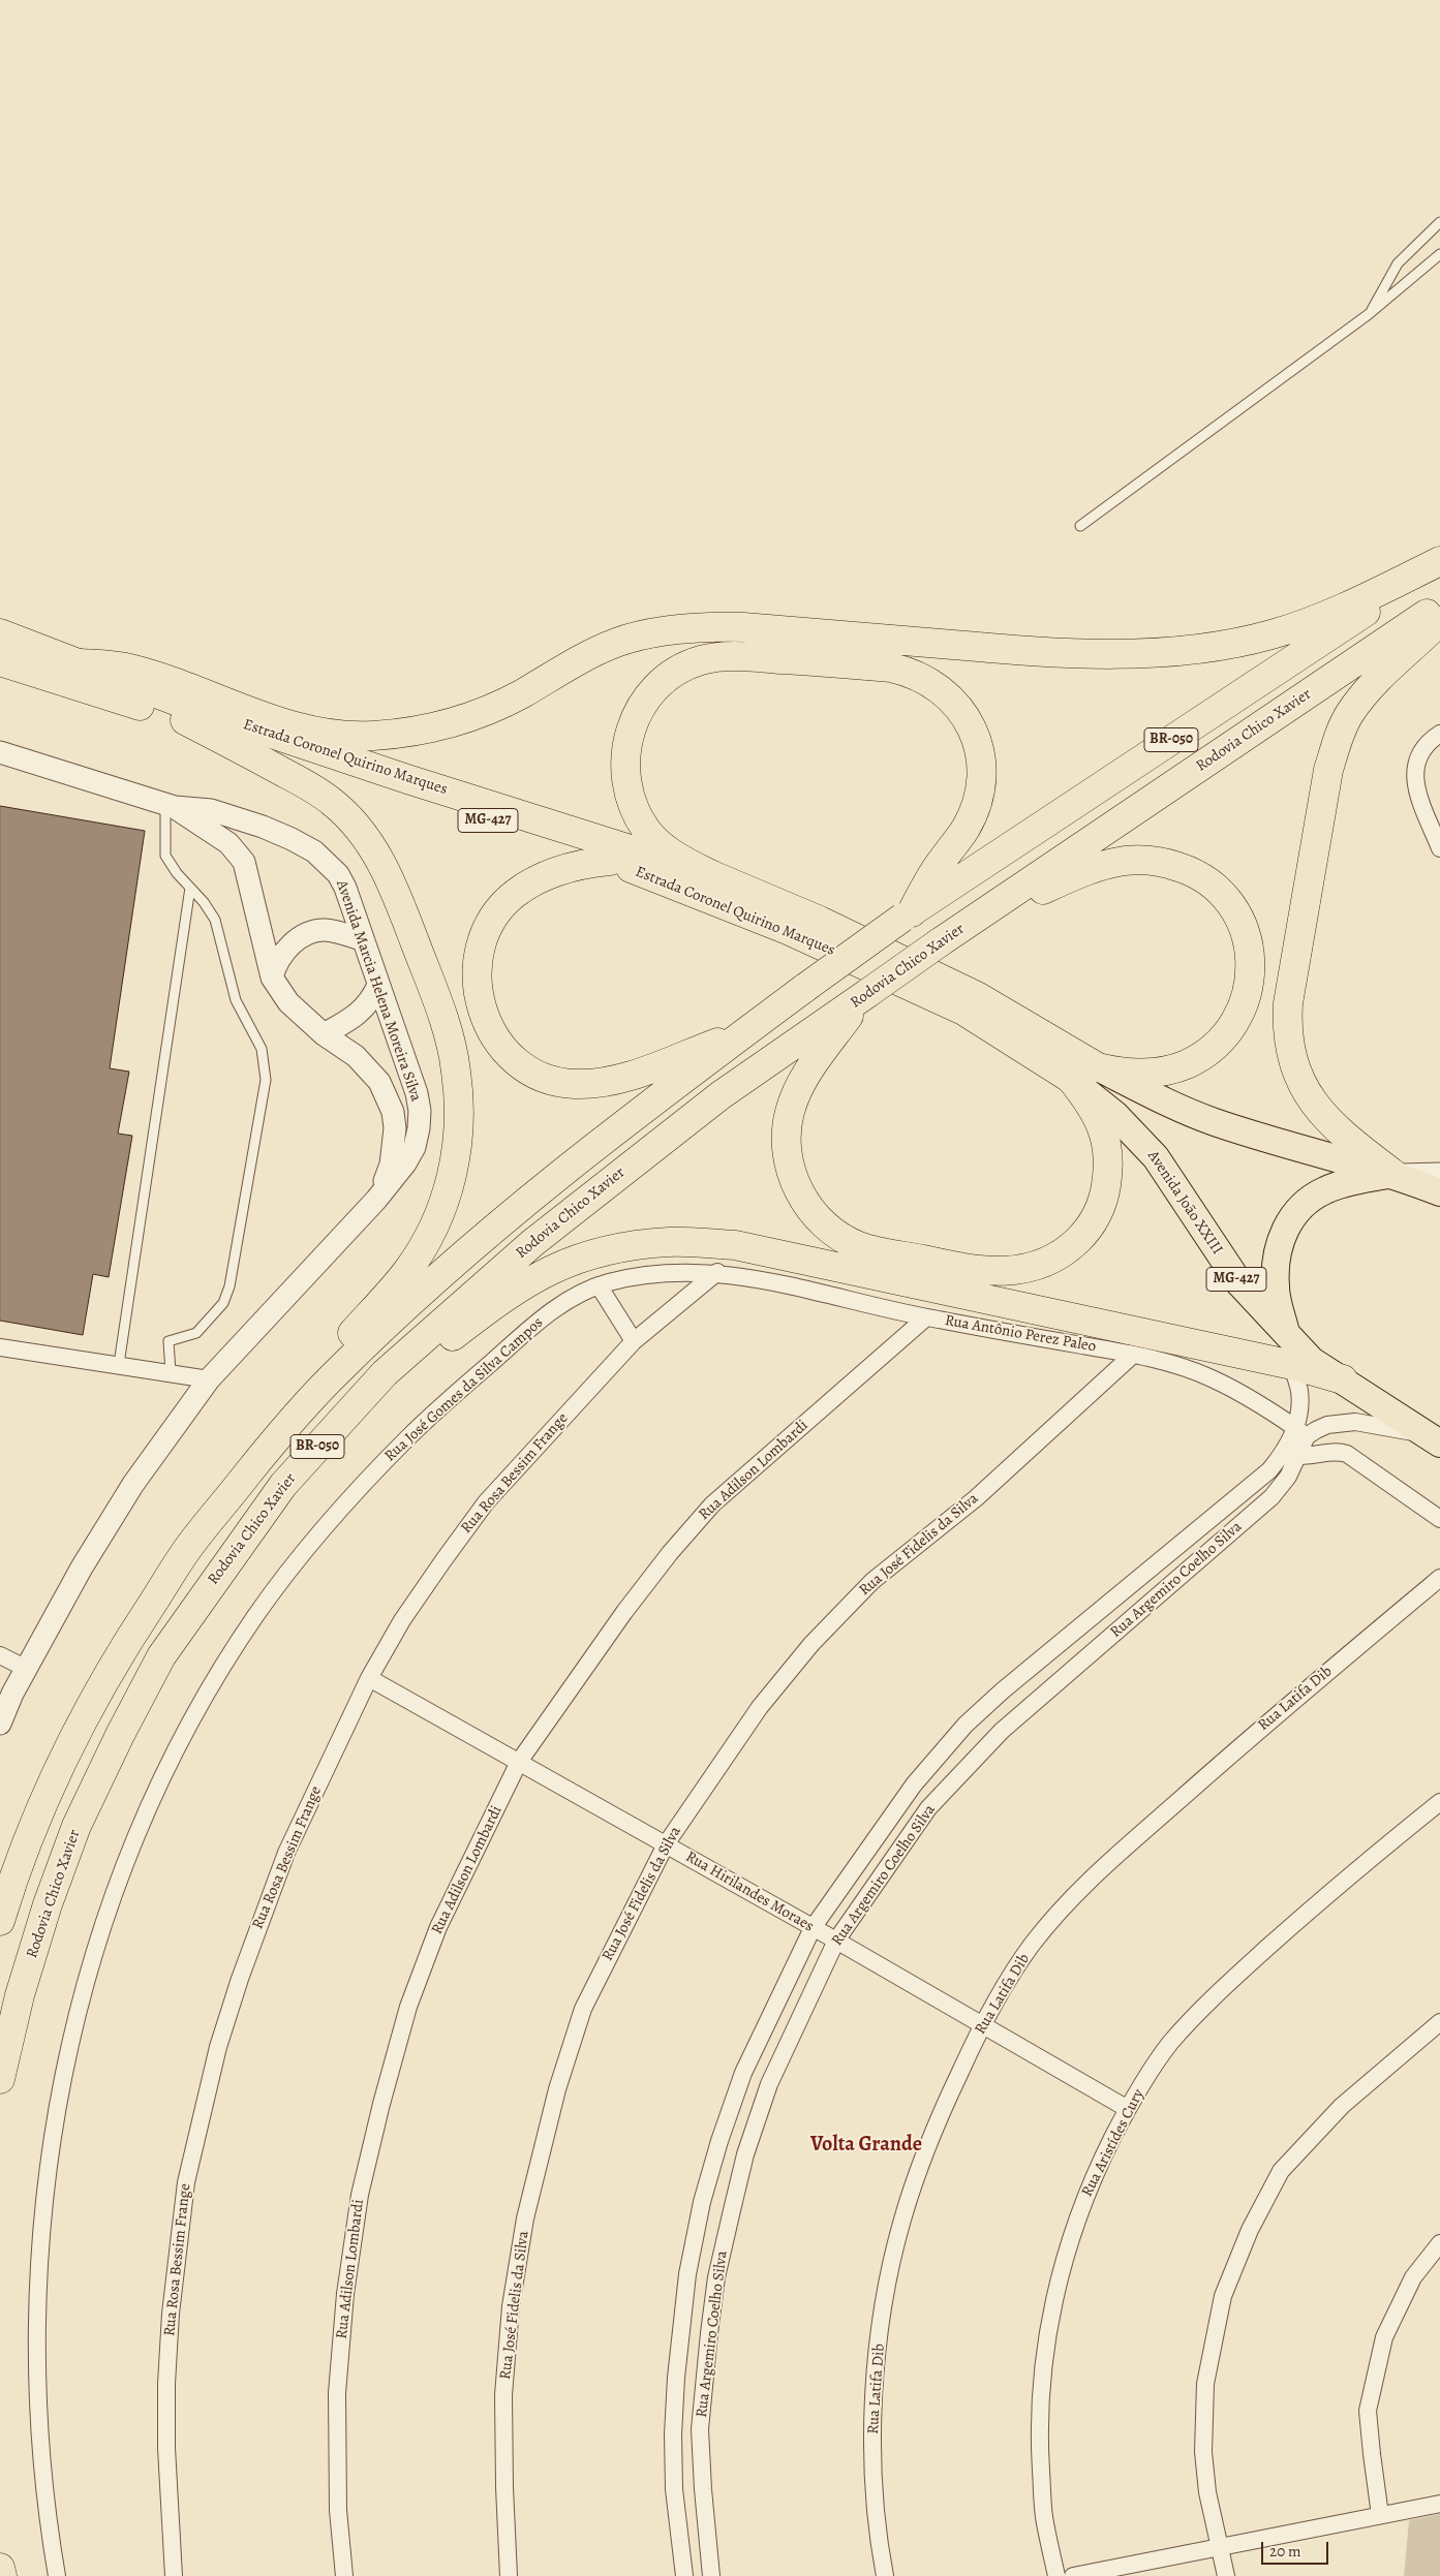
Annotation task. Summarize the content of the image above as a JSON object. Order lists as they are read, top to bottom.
{
  "streets": {
    "highway": [
      "Rodovia Chico Xavier",
      "BR-050",
      "Estrada Coronel Quirino Marques",
      "MG-427"
    ],
    "main road": ["Avenida João XXIII"],
    "street": [
      "Avenida Marcia Helena Moreira Silva",
      "Rua Antônio Perez Paleo",
      "Rua José Gomes da Silva Campos",
      "Rua Adilson Lombardi",
      "Rua Rosa Bessim Frange",
      "Rua José Fidelis da Silva",
      "Rua Argemiro Coelho Silva",
      "Rua Latifa Dib",
      "Rua Hirilandes Moraes",
      "Rua Aristídes Cury"
    ]
  },
  "crossings": [
    ["Estrada Coronel Quirino Marques", "MG-427"],
    ["MG-427", "Avenida João XXIII"],
    ["MG-427", "Rua Argemiro Coelho Silva"],
    ["Avenida João XXIII", "Rua Argemiro Coelho Silva"],
    ["Rua Antônio Perez Paleo", "Rua José Gomes da Silva Campos"],
    ["Rua Antônio Perez Paleo", "Rua Adilson Lombardi"],
    ["Rua Antônio Perez Paleo", "Rua Rosa Bessim Frange"],
    ["Rua Antônio Perez Paleo", "Rua José Fidelis da Silva"],
    ["Rua Antônio Perez Paleo", "Rua Argemiro Coelho Silva"],
    ["Rua José Gomes da Silva Campos", "Rua Rosa Bessim Frange"],
    ["Rua Adilson Lombardi", "Rua Hirilandes Moraes"],
    ["Rua Rosa Bessim Frange", "Rua Hirilandes Moraes"],
    ["Rua José Fidelis da Silva", "Rua Hirilandes Moraes"],
    ["Rua Argemiro Coelho Silva", "Rua Hirilandes Moraes"],
    ["Rua Latifa Dib", "Rua Hirilandes Moraes"],
    ["Rua Hirilandes Moraes", "Rua Aristídes Cury"]
  ],
  "districts": ["Volta Grande"],
  "scale_bar": "20 m"
}
